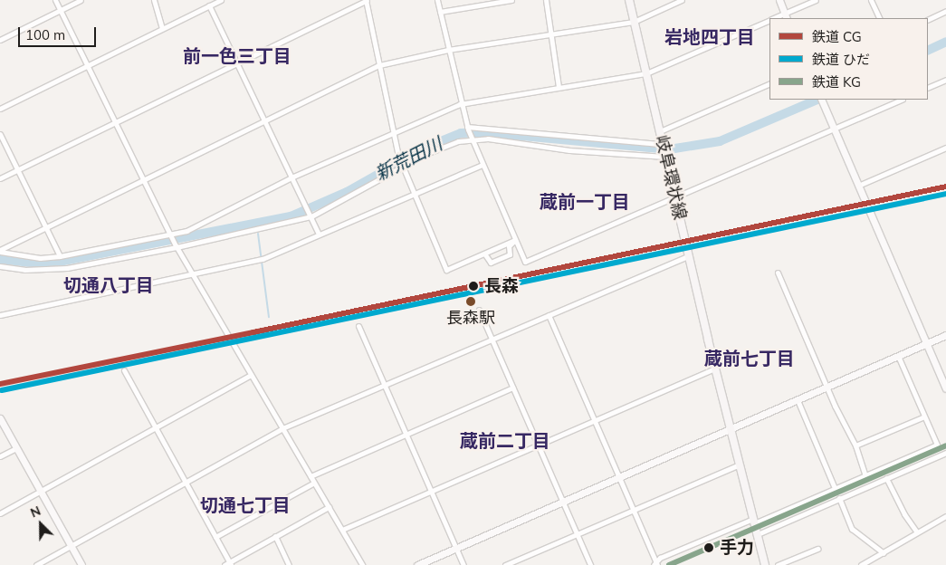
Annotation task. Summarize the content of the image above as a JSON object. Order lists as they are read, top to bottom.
{
  "streets": {
    "main road": ["岐阜環状線"]
  },
  "districts": [
    "岩地四丁目",
    "前一色三丁目",
    "蔵前一丁目",
    "切通八丁目",
    "蔵前七丁目",
    "蔵前二丁目",
    "切通七丁目"
  ],
  "water": ["新荒田川"],
  "places": ["長森", "長森駅", "手力"],
  "lines": ["rail line CG", "rail line ひだ", "rail line KG"],
  "legend": ["鉄道 CG", "鉄道 ひだ", "鉄道 KG"],
  "scale_bar": "100 m",
  "north": "top left"
}
